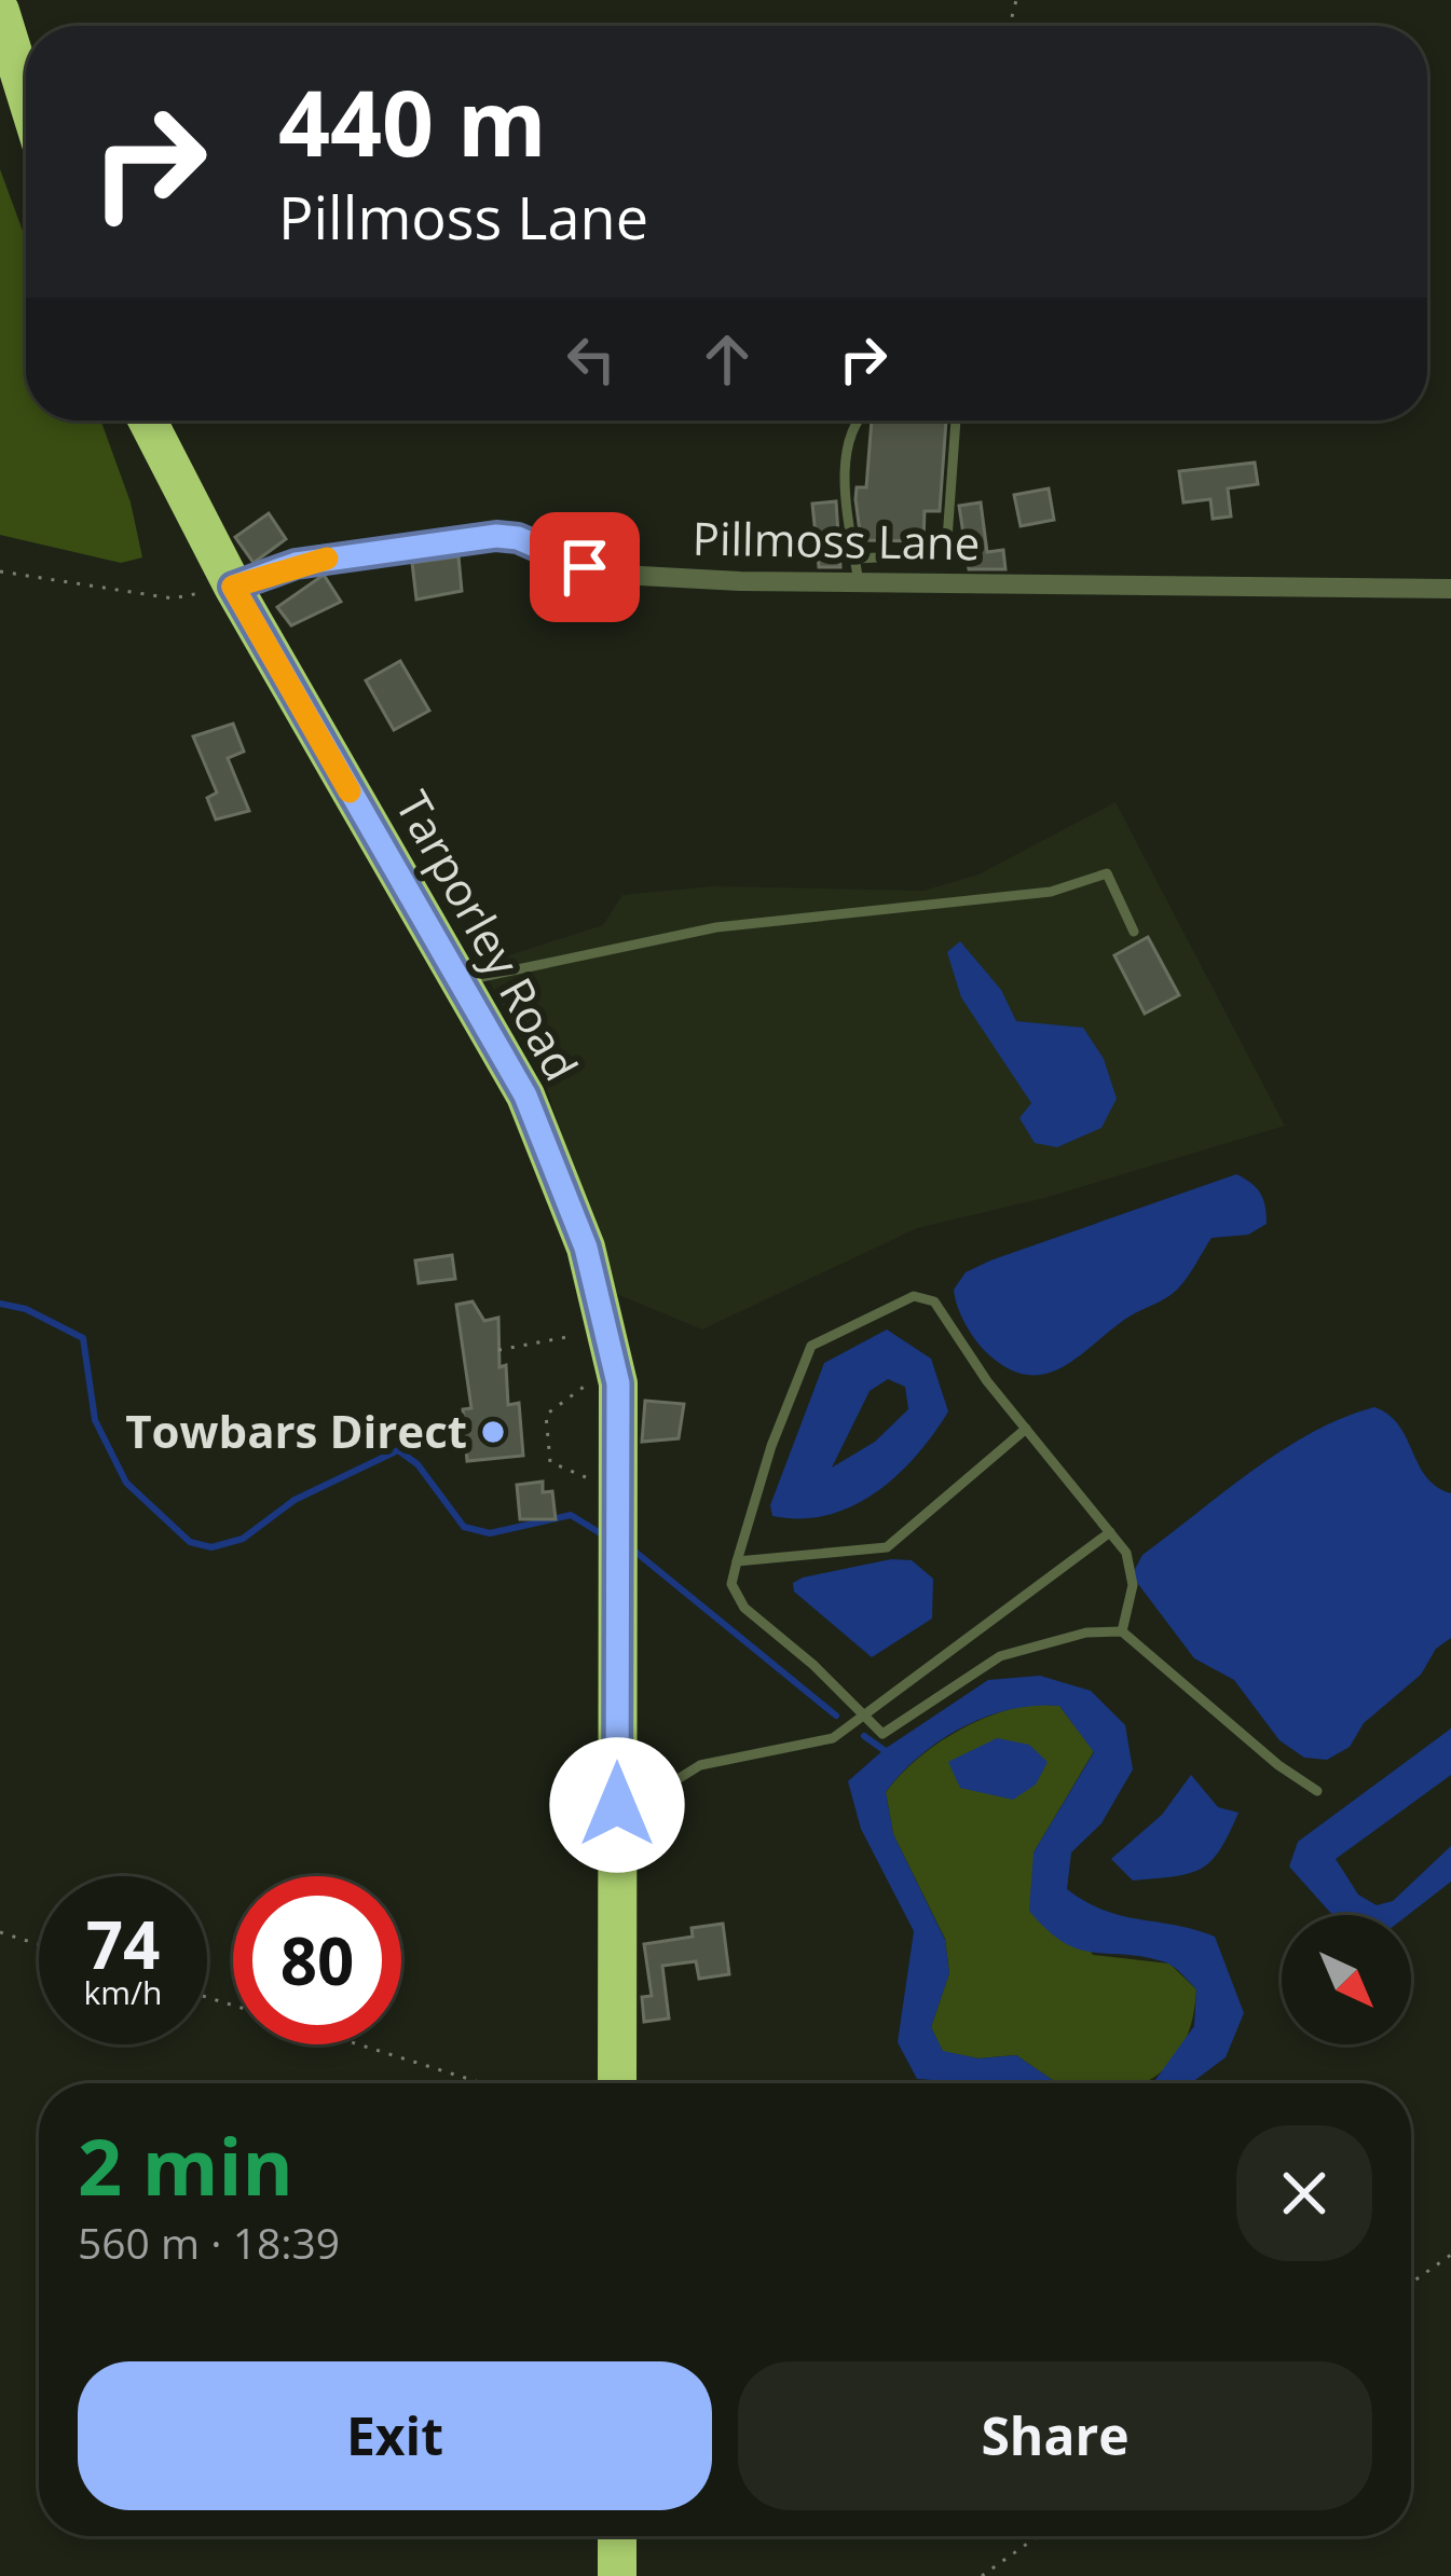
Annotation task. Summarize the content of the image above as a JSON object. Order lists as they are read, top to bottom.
{
  "streets": {
    "highway": ["Tarporley Road"],
    "street": ["Pillmoss Lane"]
  },
  "crossings": [
    ["Pillmoss Lane", "Tarporley Road"]
  ],
  "places": ["Towbars Direct"],
  "north": "bottom right",
  "page": {
    "turn": ["440 m", "Pillmoss Lane"],
    "speed": "74 km/h",
    "limit": "80",
    "heading": ["2 min", "560 m · 18:39"],
    "buttons": ["Exit", "Share"]
  }
}
